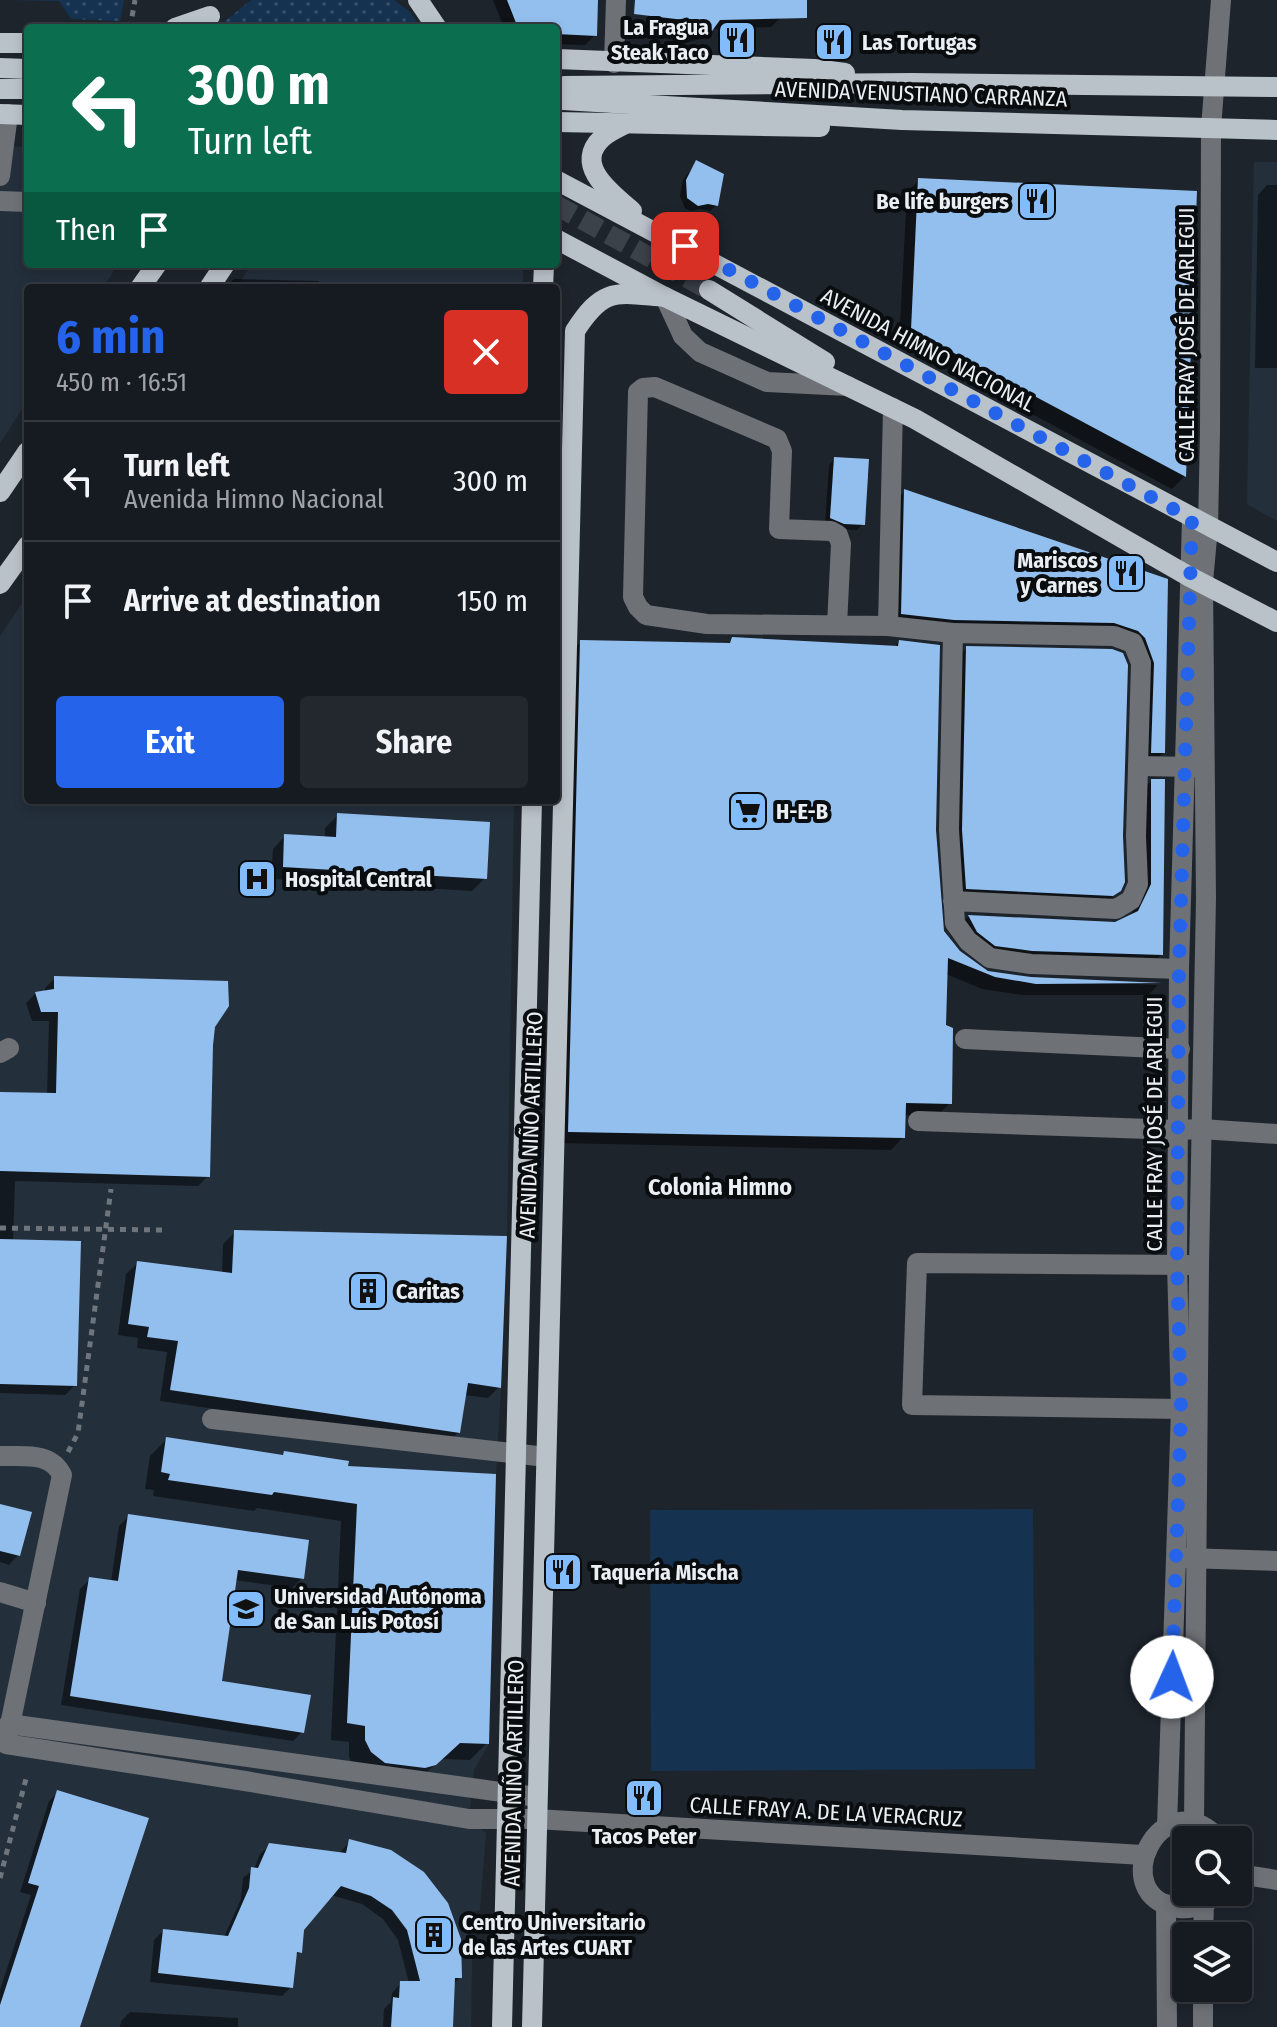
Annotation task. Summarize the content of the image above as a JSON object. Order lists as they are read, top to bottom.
{
  "streets": {
    "main road": ["AVENIDA VENUSTIANO CARRANZA", "AVENIDA HIMNO NACIONAL", "AVENIDA NIÑO ARTILLERO"],
    "street": ["CALLE FRAY JOSÉ DE ARLEGUI", "CALLE FRAY A. DE LA VERACRUZ"]
  },
  "crossings": [
    ["AVENIDA VENUSTIANO CARRANZA", "CALLE FRAY JOSÉ DE ARLEGUI"],
    ["CALLE FRAY JOSÉ DE ARLEGUI", "AVENIDA HIMNO NACIONAL"],
    ["AVENIDA NIÑO ARTILLERO", "CALLE FRAY A. DE LA VERACRUZ"]
  ],
  "districts": ["Colonia Himno"],
  "places": {
    "restaurant": [
      "La Fragua Steak Taco",
      "Las Tortugas",
      "Be life burgers",
      "Mariscos y Carnes",
      "Taquería Mischa",
      "Tacos Peter"
    ],
    "supermarket": ["H-E-B"],
    "hospital": ["Hospital Central"],
    "building": ["Caritas", "Centro Universitario de las Artes CUART"],
    "school or university": ["Universidad Autónoma de San Luis Potosí"]
  },
  "page": {
    "turn": ["300 m", "Turn left"],
    "then": "Then",
    "heading": ["6 min", "450 m · 16:51"],
    "list": [
      {
        "name": "Turn left",
        "note": "Avenida Himno Nacional",
        "value": "300 m"
      },
      {
        "name": "Arrive at destination",
        "value": "150 m"
      }
    ],
    "buttons": ["Exit", "Share"]
  }
}
